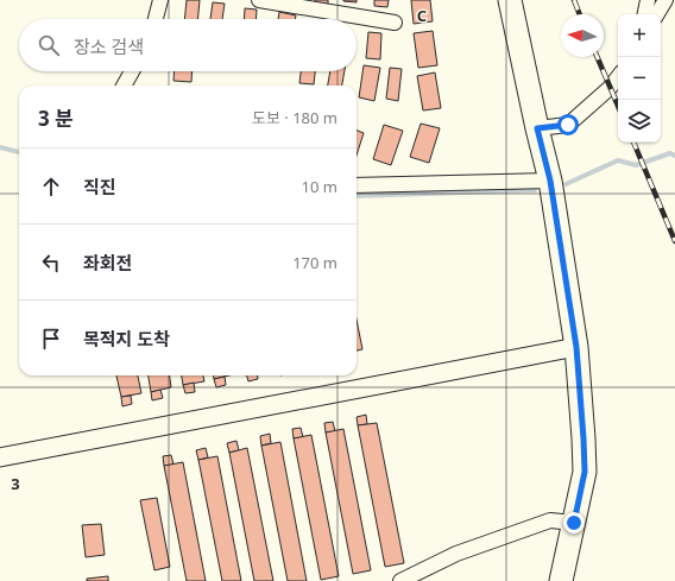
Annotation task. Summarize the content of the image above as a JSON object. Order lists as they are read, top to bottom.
{
  "north": "left",
  "page": {
    "map_buttons": ["+", "−"],
    "search": "장소 검색",
    "heading": ["3 분", "도보 · 180 m"],
    "list": [
      ["직진", "10 m"],
      ["좌회전", "170 m"],
      "목적지 도착"
    ]
  },
  "grid": {
    "columns": ["C"],
    "rows": ["3"]
  }
}
